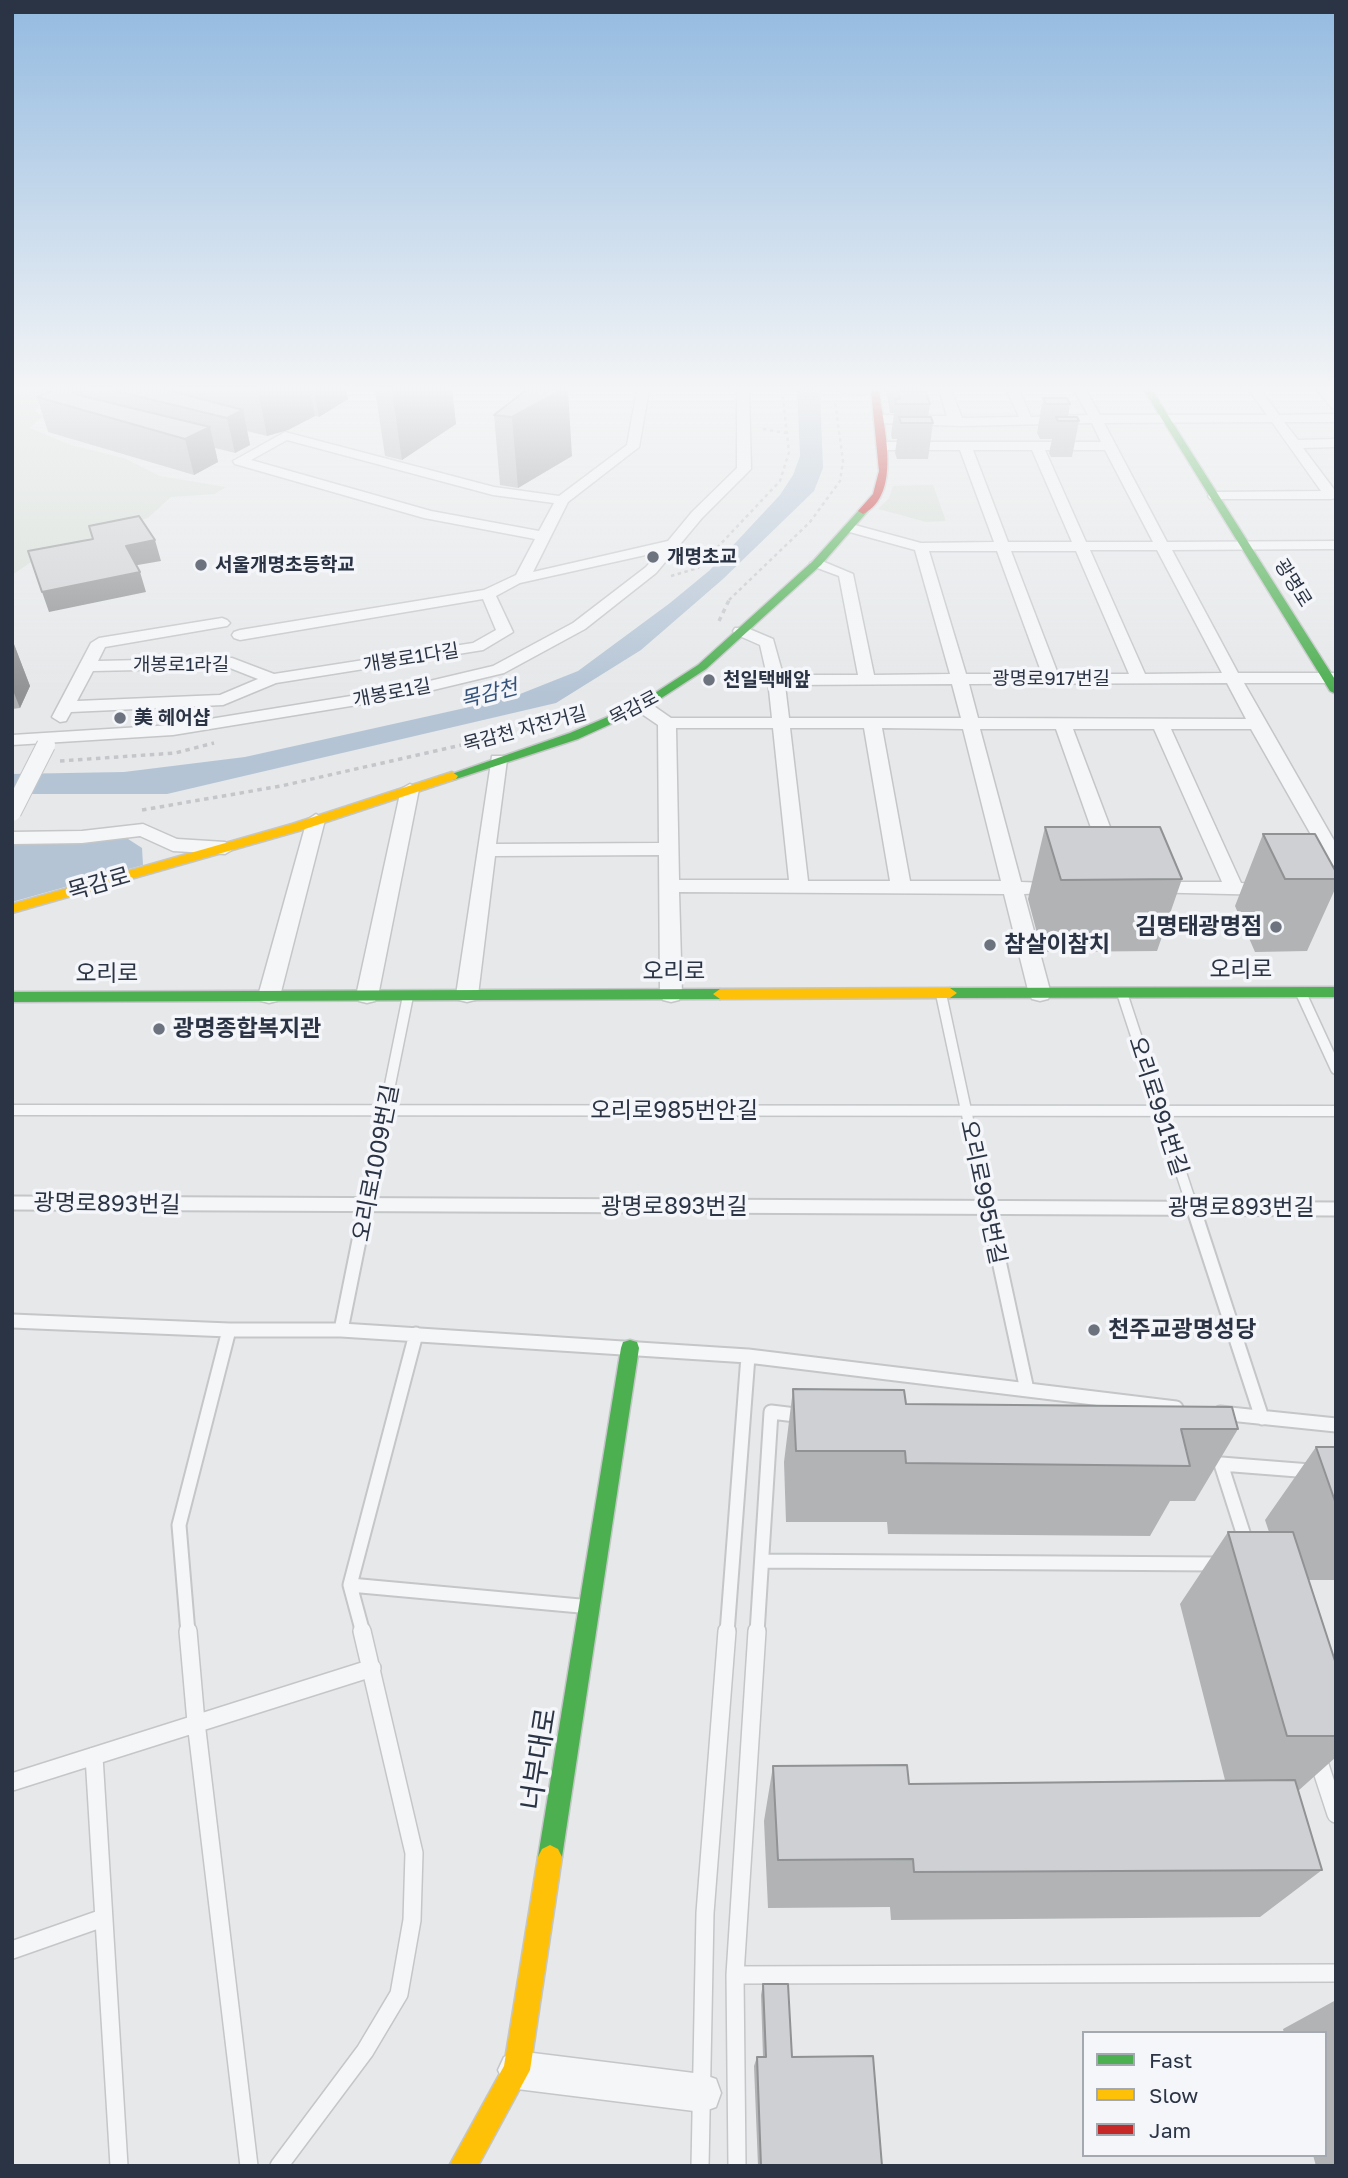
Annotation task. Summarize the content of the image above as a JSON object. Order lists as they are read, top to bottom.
{
  "streets": {
    "street": [
      "광명로",
      "개봉로1다길",
      "개봉로1라길",
      "광명로917번길",
      "개봉로1길",
      "목감로",
      "오리로",
      "너부대로"
    ],
    "lane": [
      "오리로991번길",
      "오리로985번안길",
      "오리로1009번길",
      "오리로995번길",
      "광명로893번길"
    ],
    "path": ["목감천 자전거길"]
  },
  "crossings": [
    ["광명로", "광명로917번길"],
    ["개봉로1다길", "개봉로1라길"],
    ["개봉로1라길", "개봉로1길"],
    ["오리로", "오리로991번길"],
    ["오리로", "오리로1009번길"],
    ["오리로", "오리로995번길"],
    ["오리로991번길", "오리로985번안길"],
    ["오리로991번길", "광명로893번길"],
    ["오리로985번안길", "오리로1009번길"],
    ["오리로985번안길", "오리로995번길"],
    ["오리로1009번길", "광명로893번길"],
    ["오리로995번길", "광명로893번길"]
  ],
  "water": ["목감천"],
  "places": [
    "개명초교",
    "서울개명초등학교",
    "천일택배앞",
    "美 헤어샵",
    "김명태광명점",
    "참살이참치",
    "광명종합복지관",
    "천주교광명성당"
  ],
  "legend": ["Fast", "Slow", "Jam"]
}
